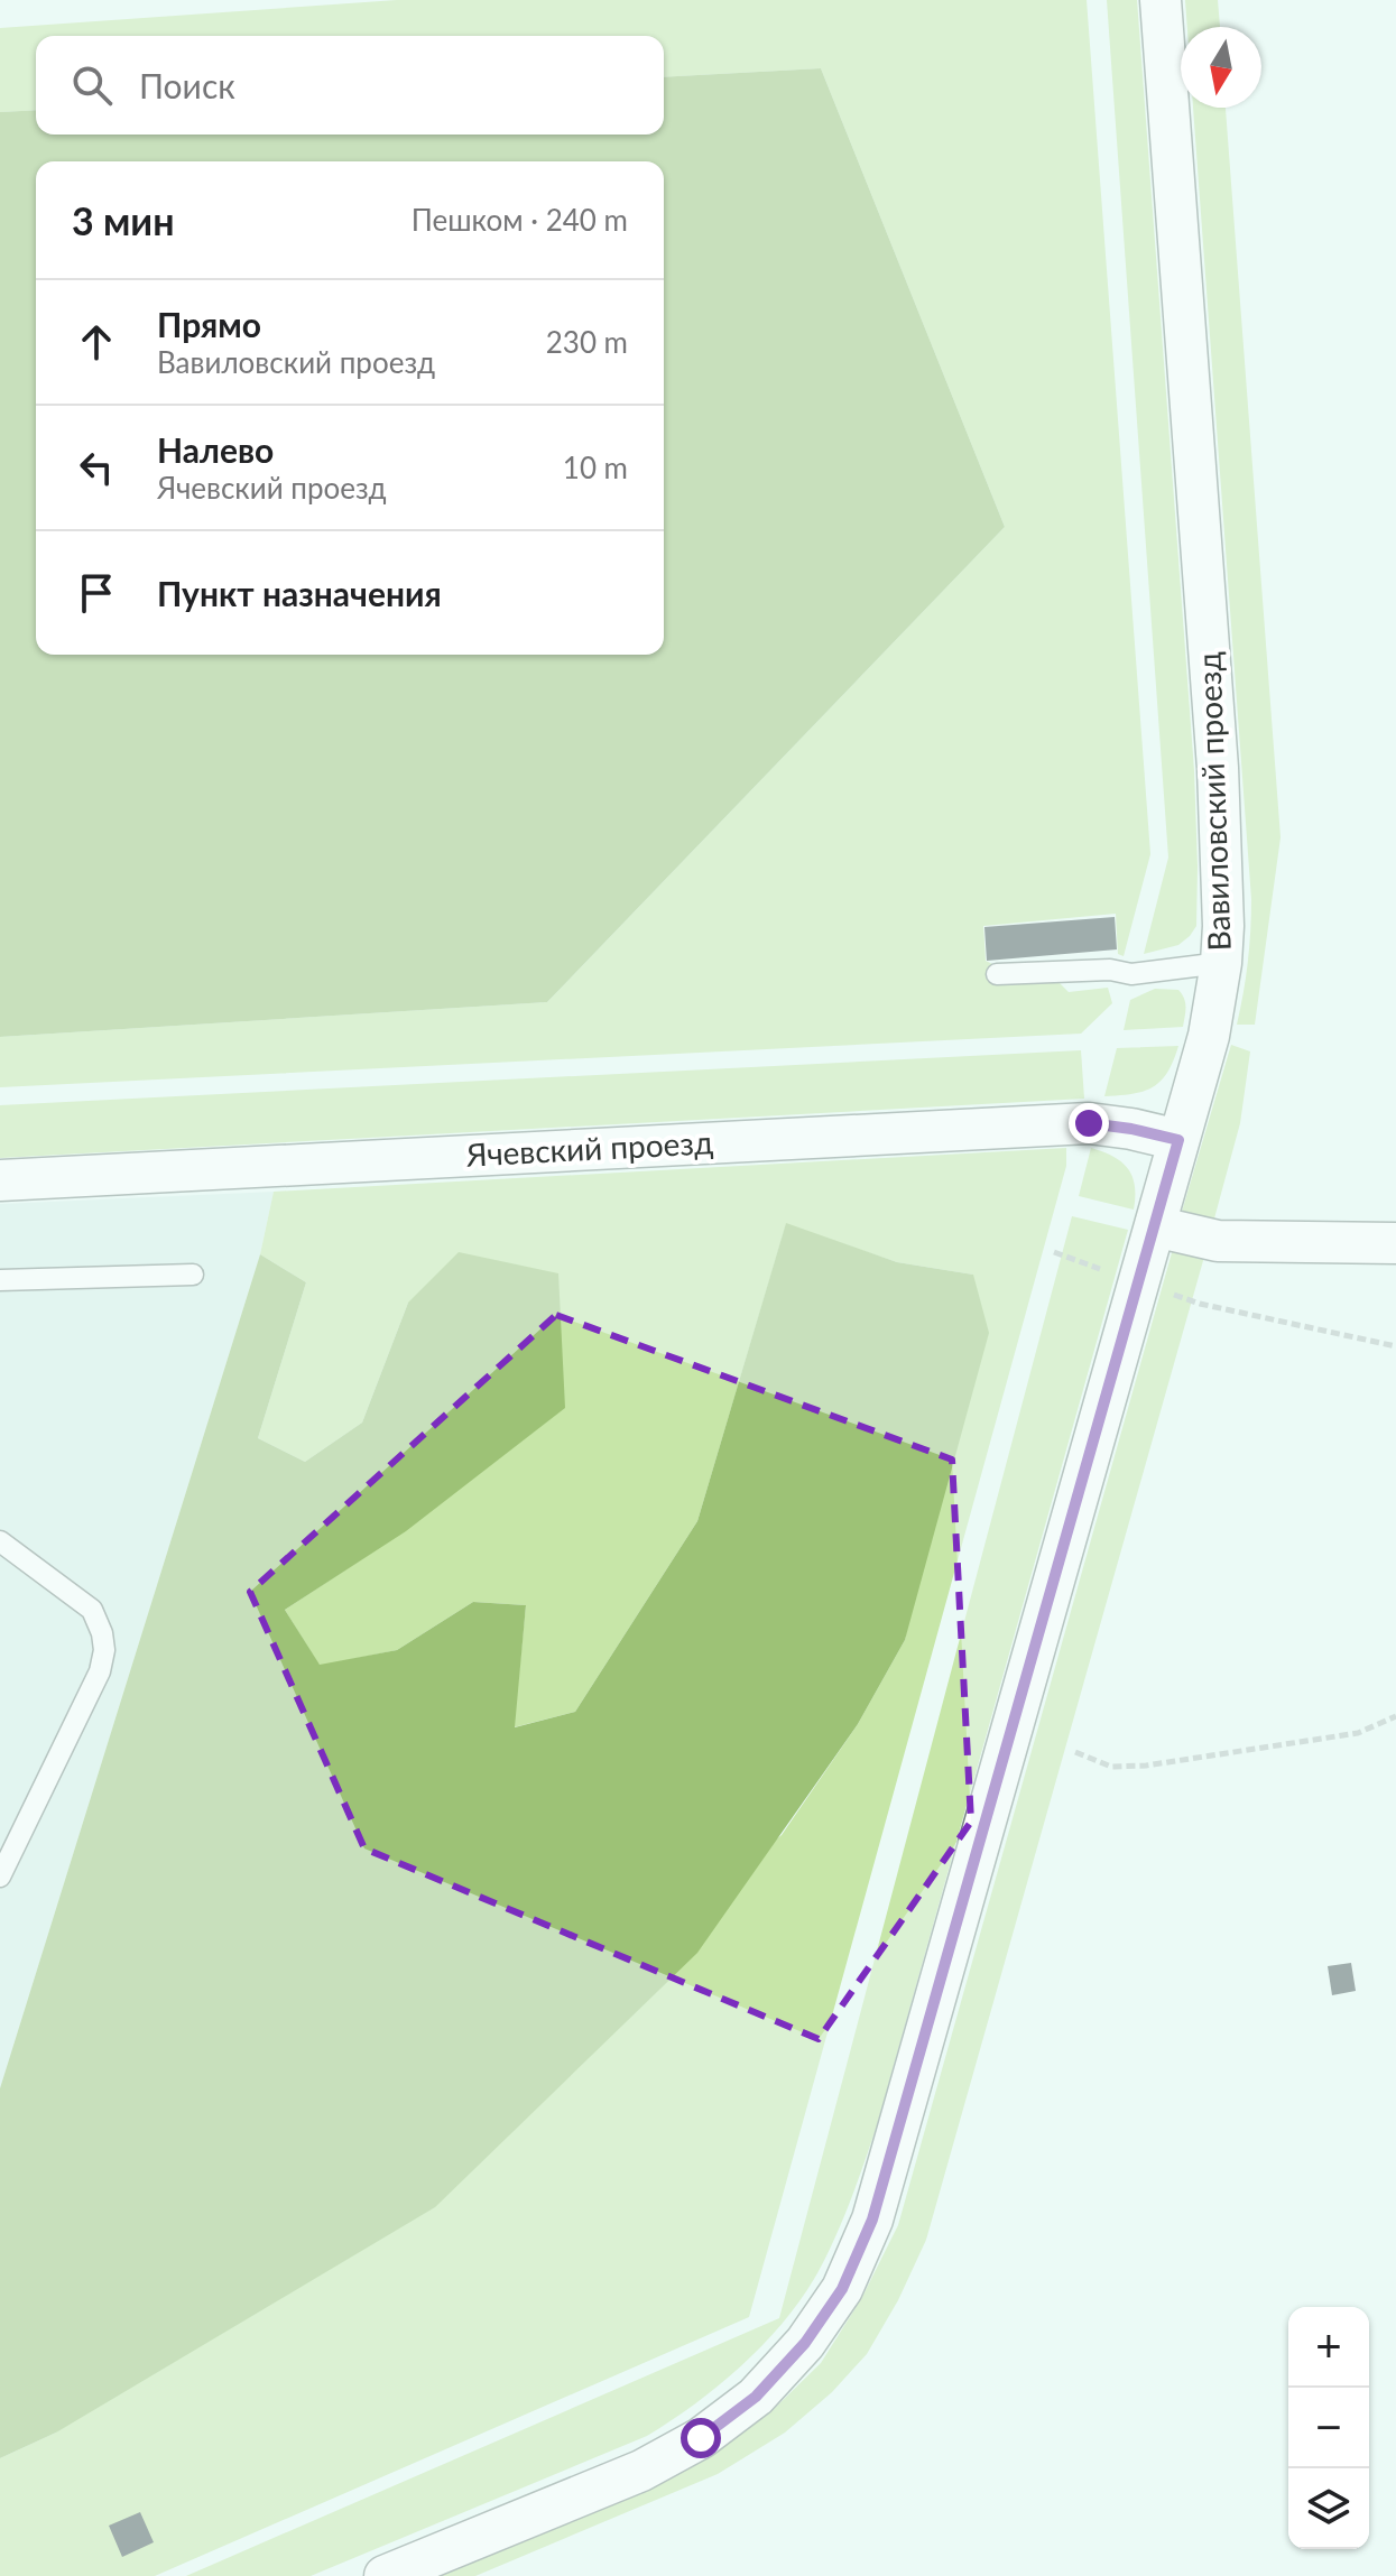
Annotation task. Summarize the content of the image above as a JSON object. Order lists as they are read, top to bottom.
{
  "streets": {
    "street": ["Вавиловский проезд", "Ячевский проезд"]
  },
  "crossings": [
    ["Вавиловский проезд", "Ячевский проезд"]
  ],
  "north": "bottom",
  "page": {
    "search": "Поиск",
    "heading": ["3 мин", "Пешком · 240 m"],
    "list": [
      ["Прямо", "Вавиловский проезд", "230 m"],
      ["Налево", "Ячевский проезд", "10 m"],
      "Пункт назначения"
    ],
    "map_buttons": ["+", "−"]
  }
}
